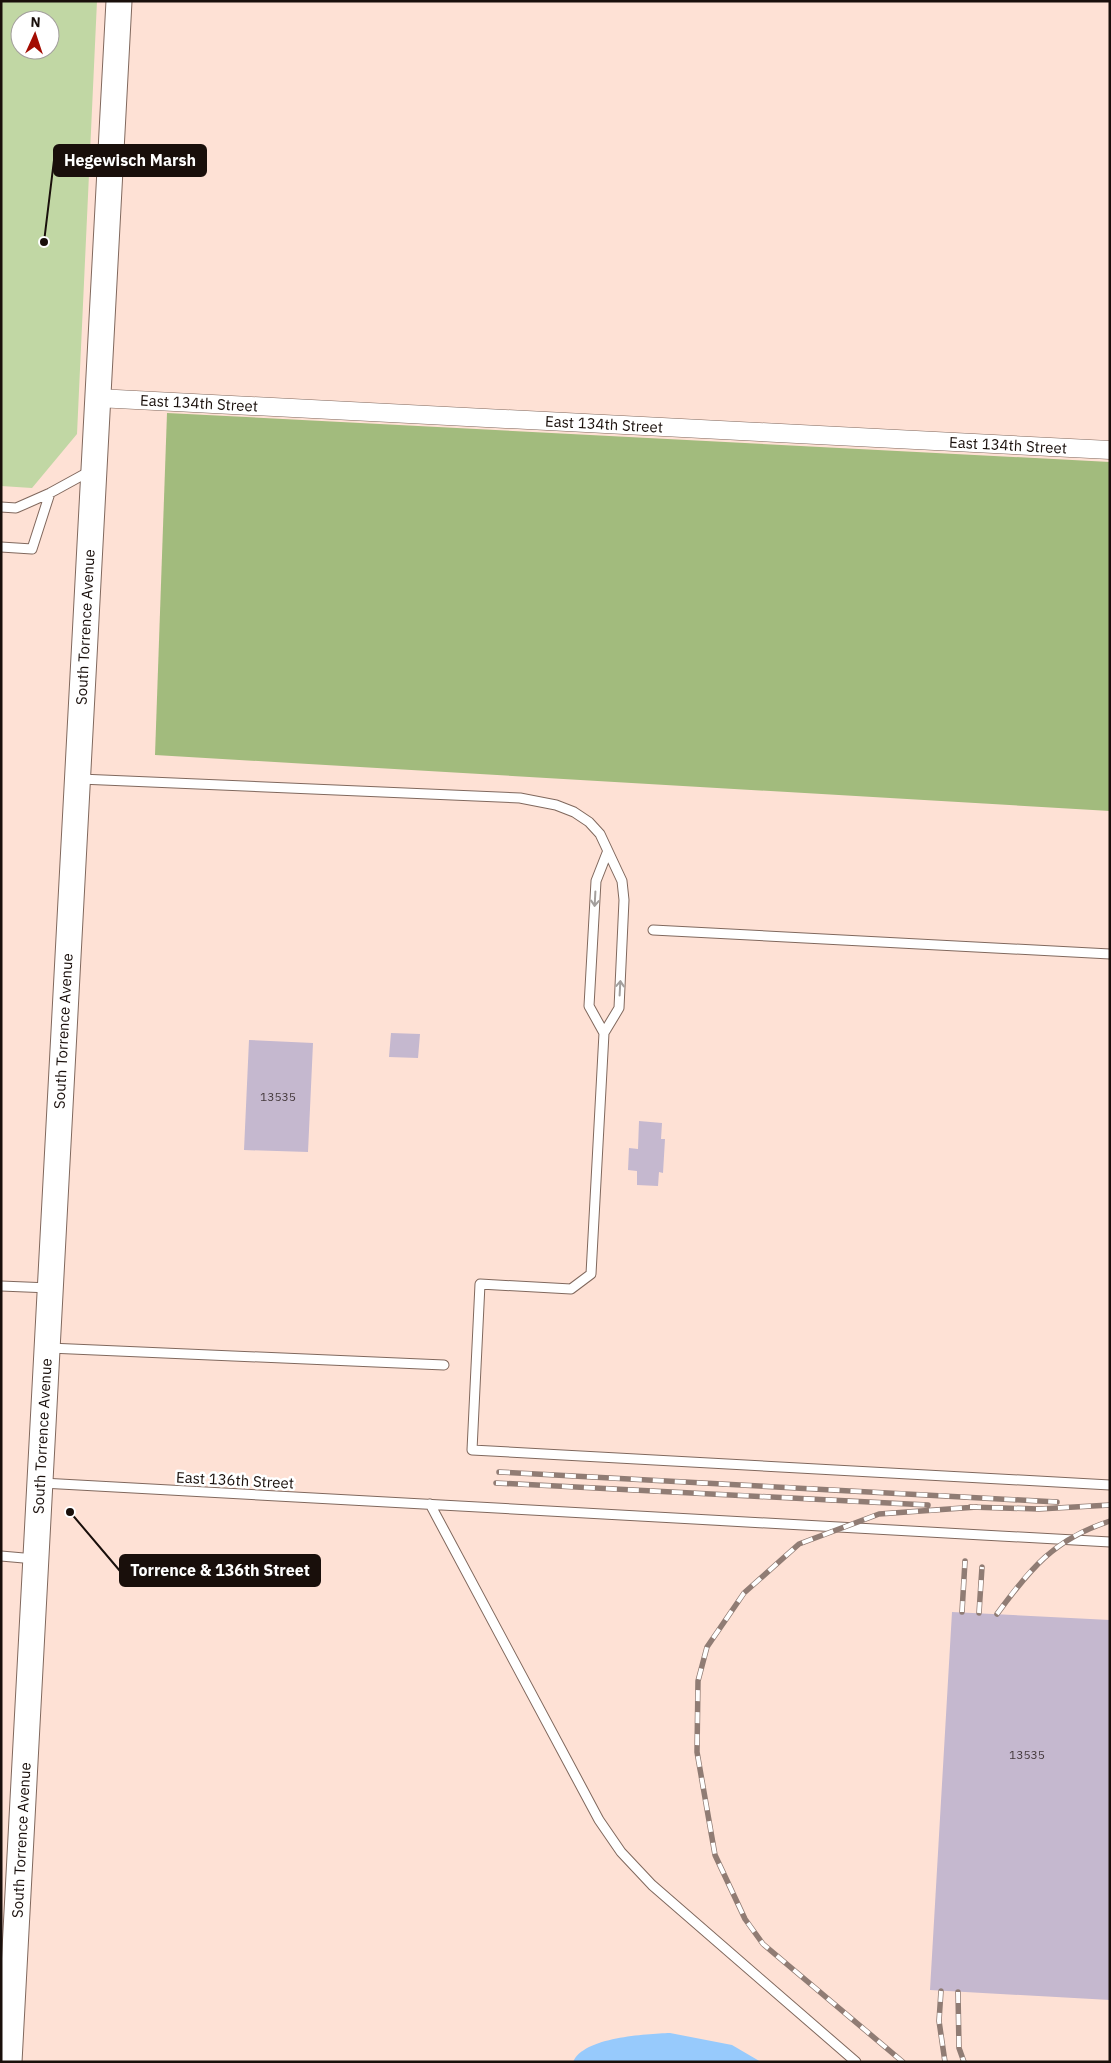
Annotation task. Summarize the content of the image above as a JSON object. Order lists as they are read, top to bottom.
{
  "streets": {
    "main road": ["South Torrence Avenue"],
    "street": ["East 134th Street"],
    "lane": ["East 136th Street"]
  },
  "crossings": [
    ["East 134th Street", "South Torrence Avenue"],
    ["South Torrence Avenue", "East 136th Street"]
  ],
  "places": ["Hegewisch Marsh", "Torrence & 136th Street"],
  "house_numbers": ["13535", "13535"],
  "north": "top"
}
